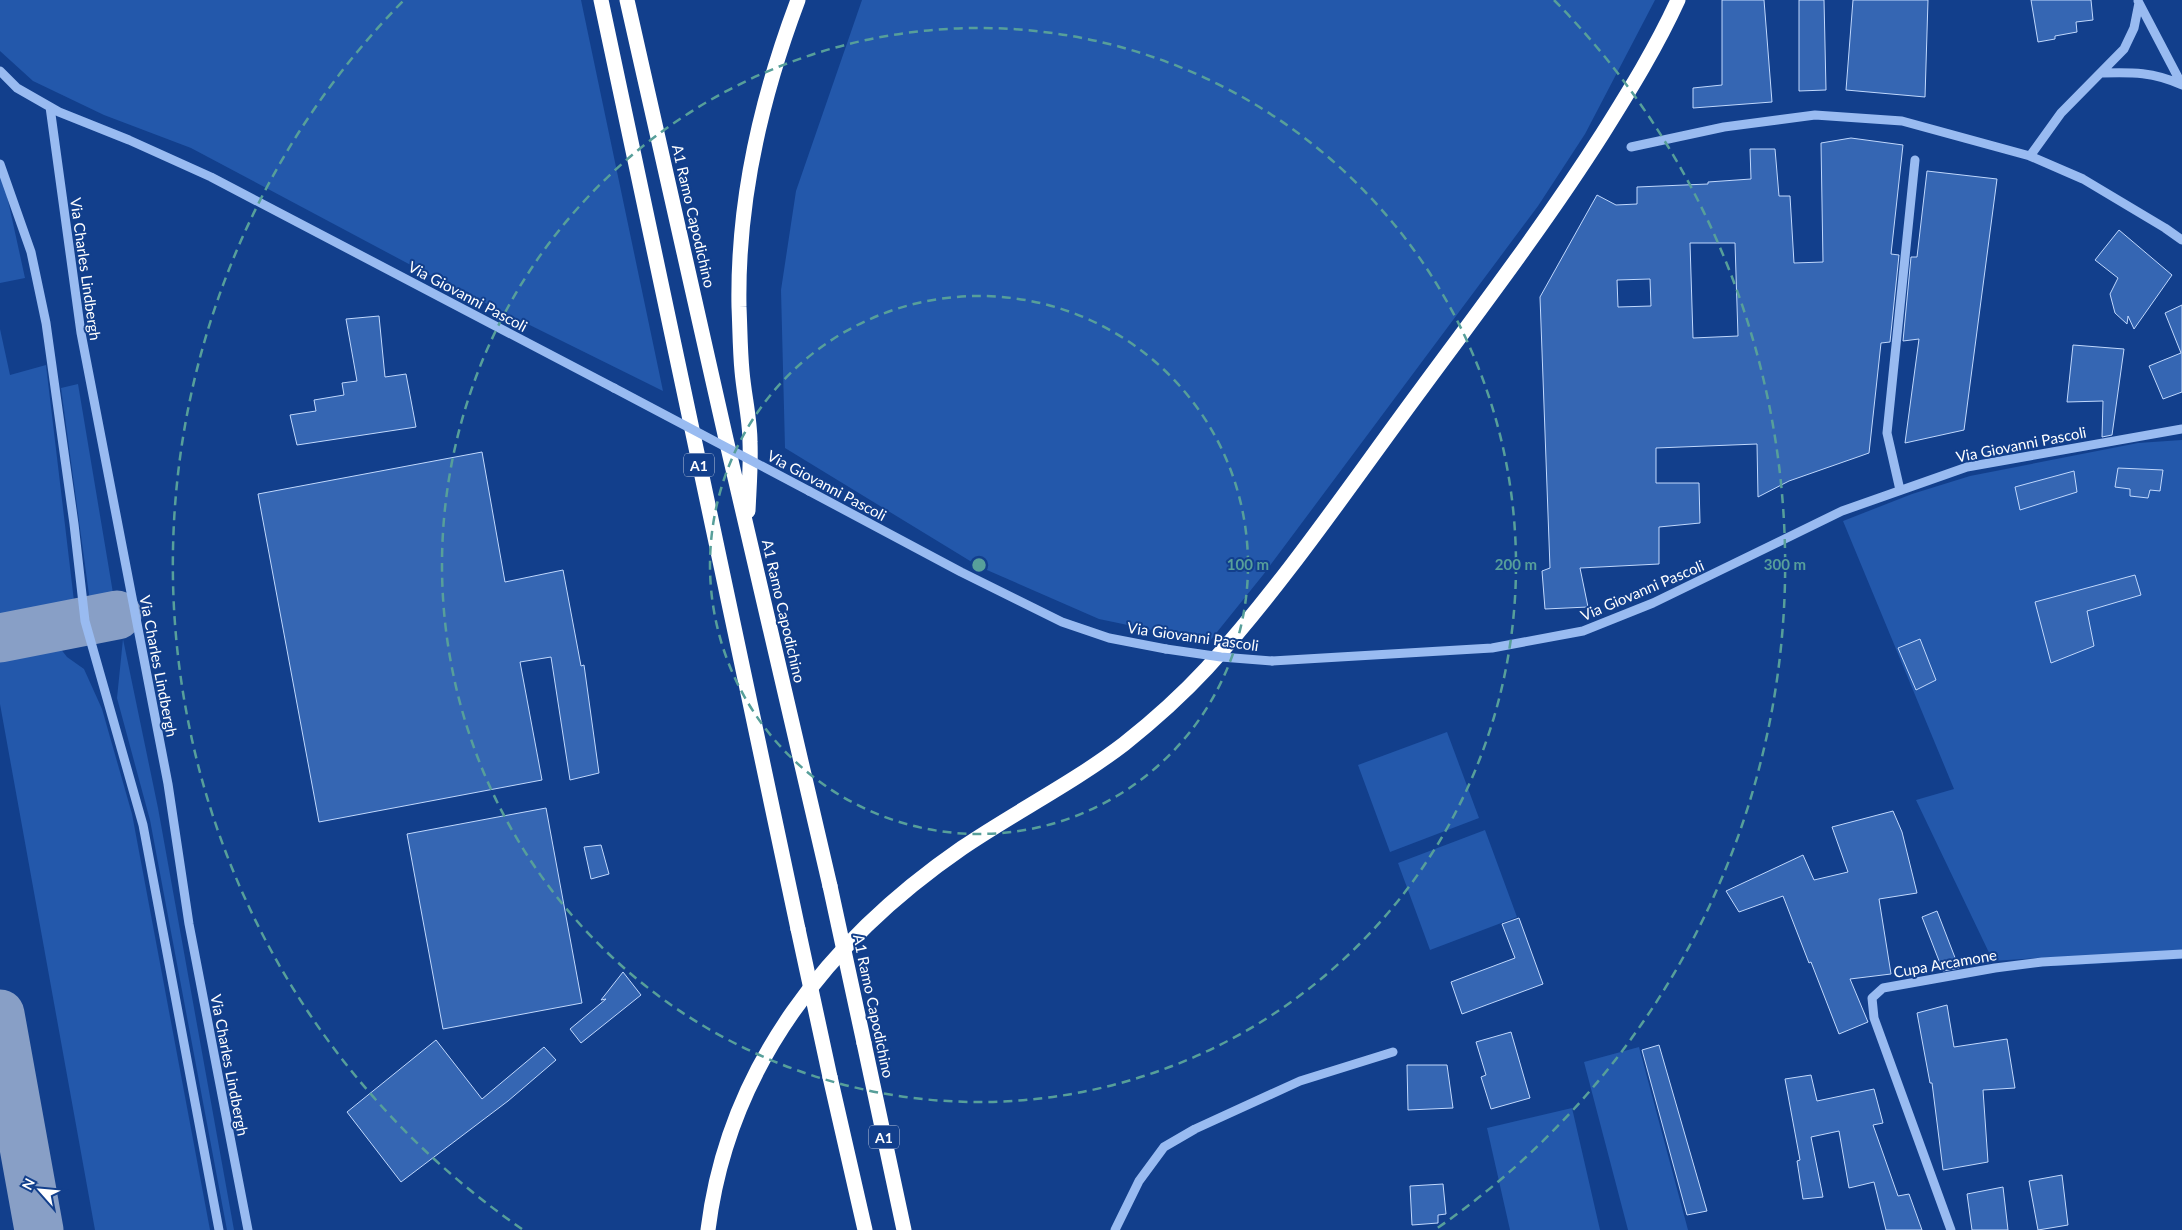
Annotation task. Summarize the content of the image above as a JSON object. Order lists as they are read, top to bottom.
{
  "streets": {
    "highway": ["A1 Ramo Capodichino", "A1"],
    "street": ["Via Charles Lindbergh", "Via Giovanni Pascoli", "Cupa Arcamone"]
  },
  "crossings": [
    ["Via Charles Lindbergh", "Via Giovanni Pascoli"]
  ],
  "north": "top left",
  "rings": ["100 m", "200 m", "300 m"]
}
